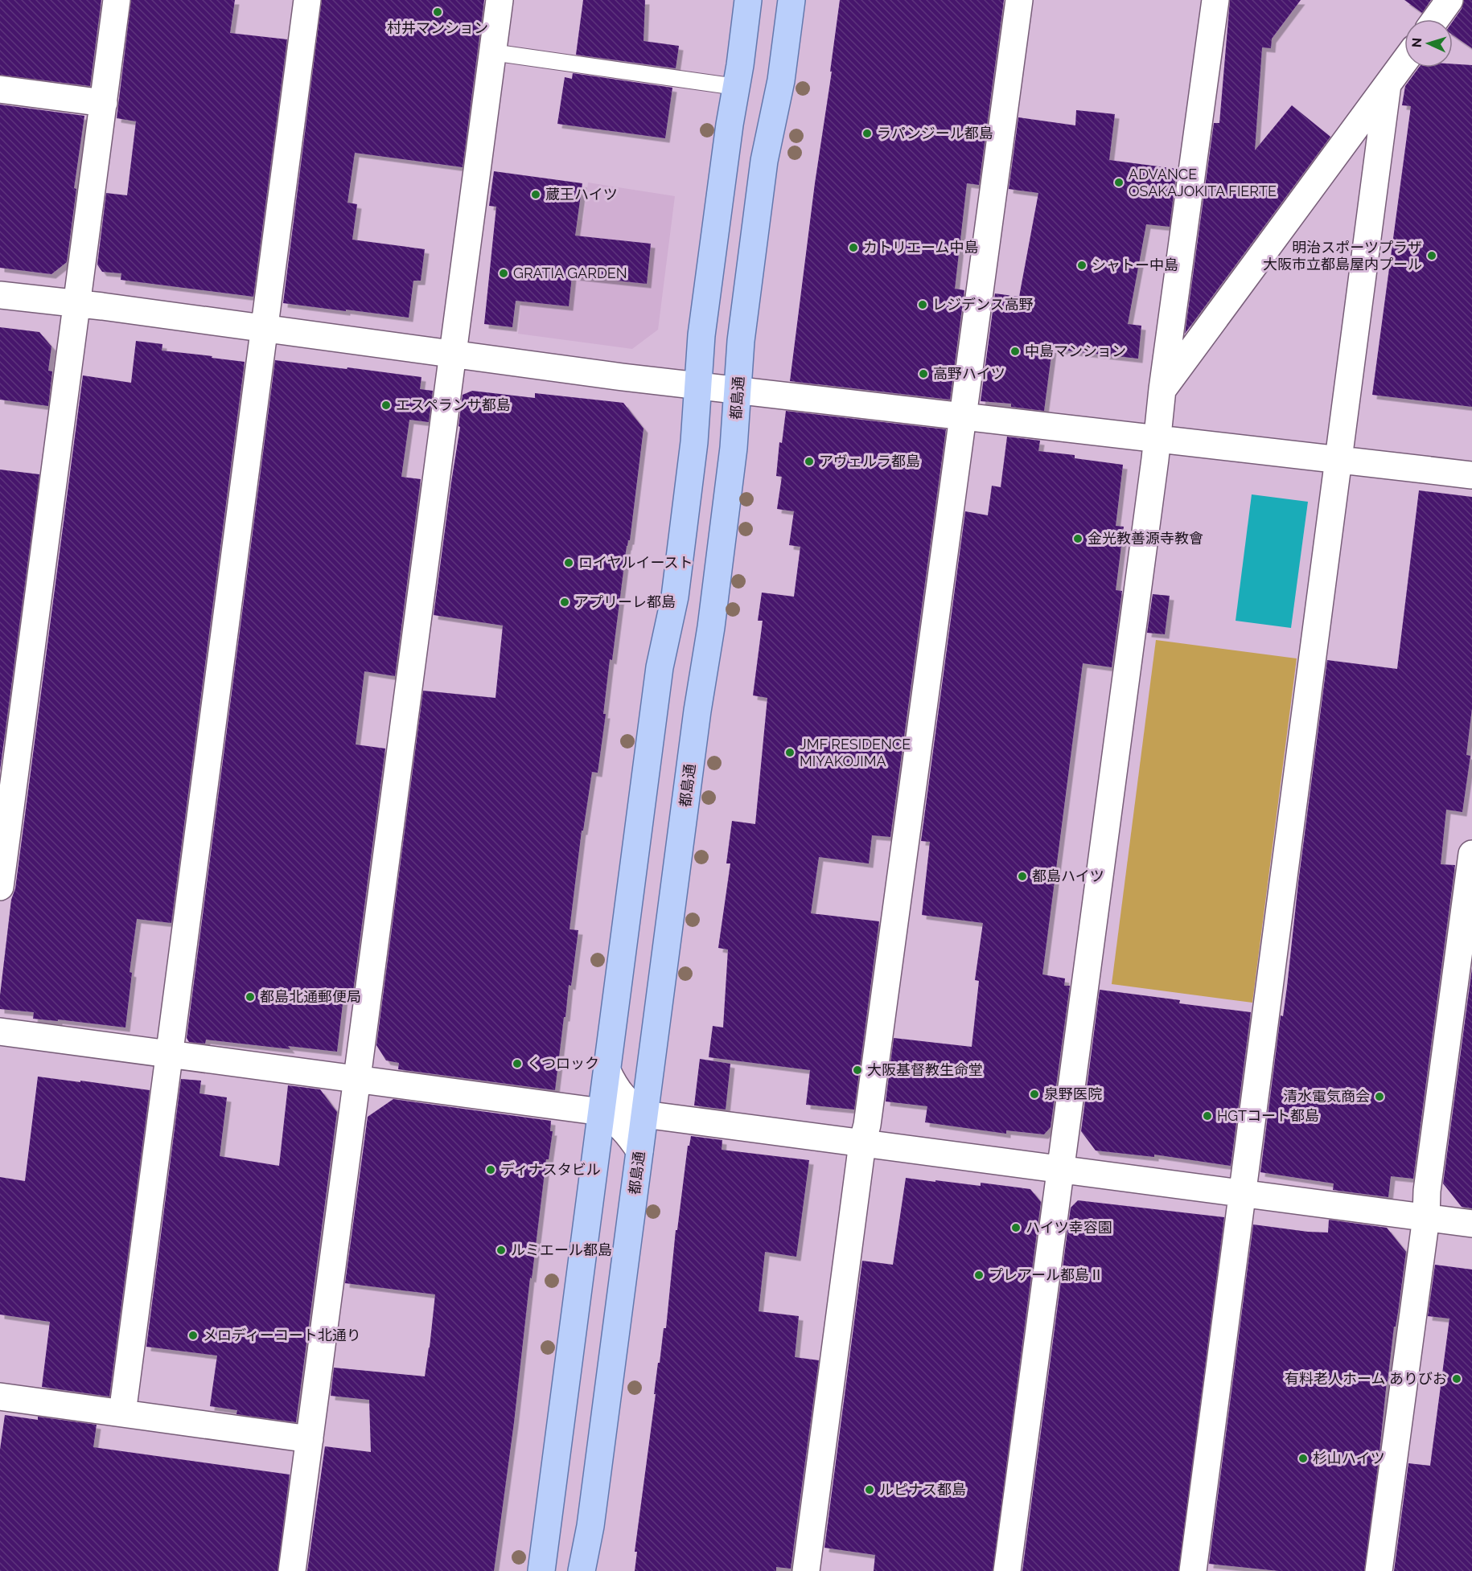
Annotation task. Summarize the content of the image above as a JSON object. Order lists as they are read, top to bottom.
{
  "streets": {
    "main road": ["都島通"]
  },
  "places": [
    "村井マンション",
    "ラパンジール都島",
    "ADVANCE OSAKAJOKITA FIERTE",
    "蔵王ハイツ",
    "カトリエーム中島",
    "明治スポーツプラザ 大阪市立都島屋内プール",
    "シャトー中島",
    "GRATIA GARDEN",
    "レジデンス高野",
    "中島マンション",
    "高野ハイツ",
    "エスペランサ都島",
    "アヴェルラ都島",
    "金光教善源寺教會",
    "ロイヤルイースト",
    "アプリーレ都島",
    "JMF RESIDENCE MIYAKOJIMA",
    "都島ハイツ",
    "都島北通郵便局",
    "くつロック",
    "大阪基督教生命堂",
    "泉野医院",
    "清水電気商会",
    "HGTコート都島",
    "ディナスタビル",
    "ハイツ幸容園",
    "ルミエール都島",
    "プレアール都島Ⅱ",
    "メロディーコート北通り",
    "有料老人ホーム ありびお",
    "杉山ハイツ",
    "ルピナス都島"
  ],
  "north": "left"
}
